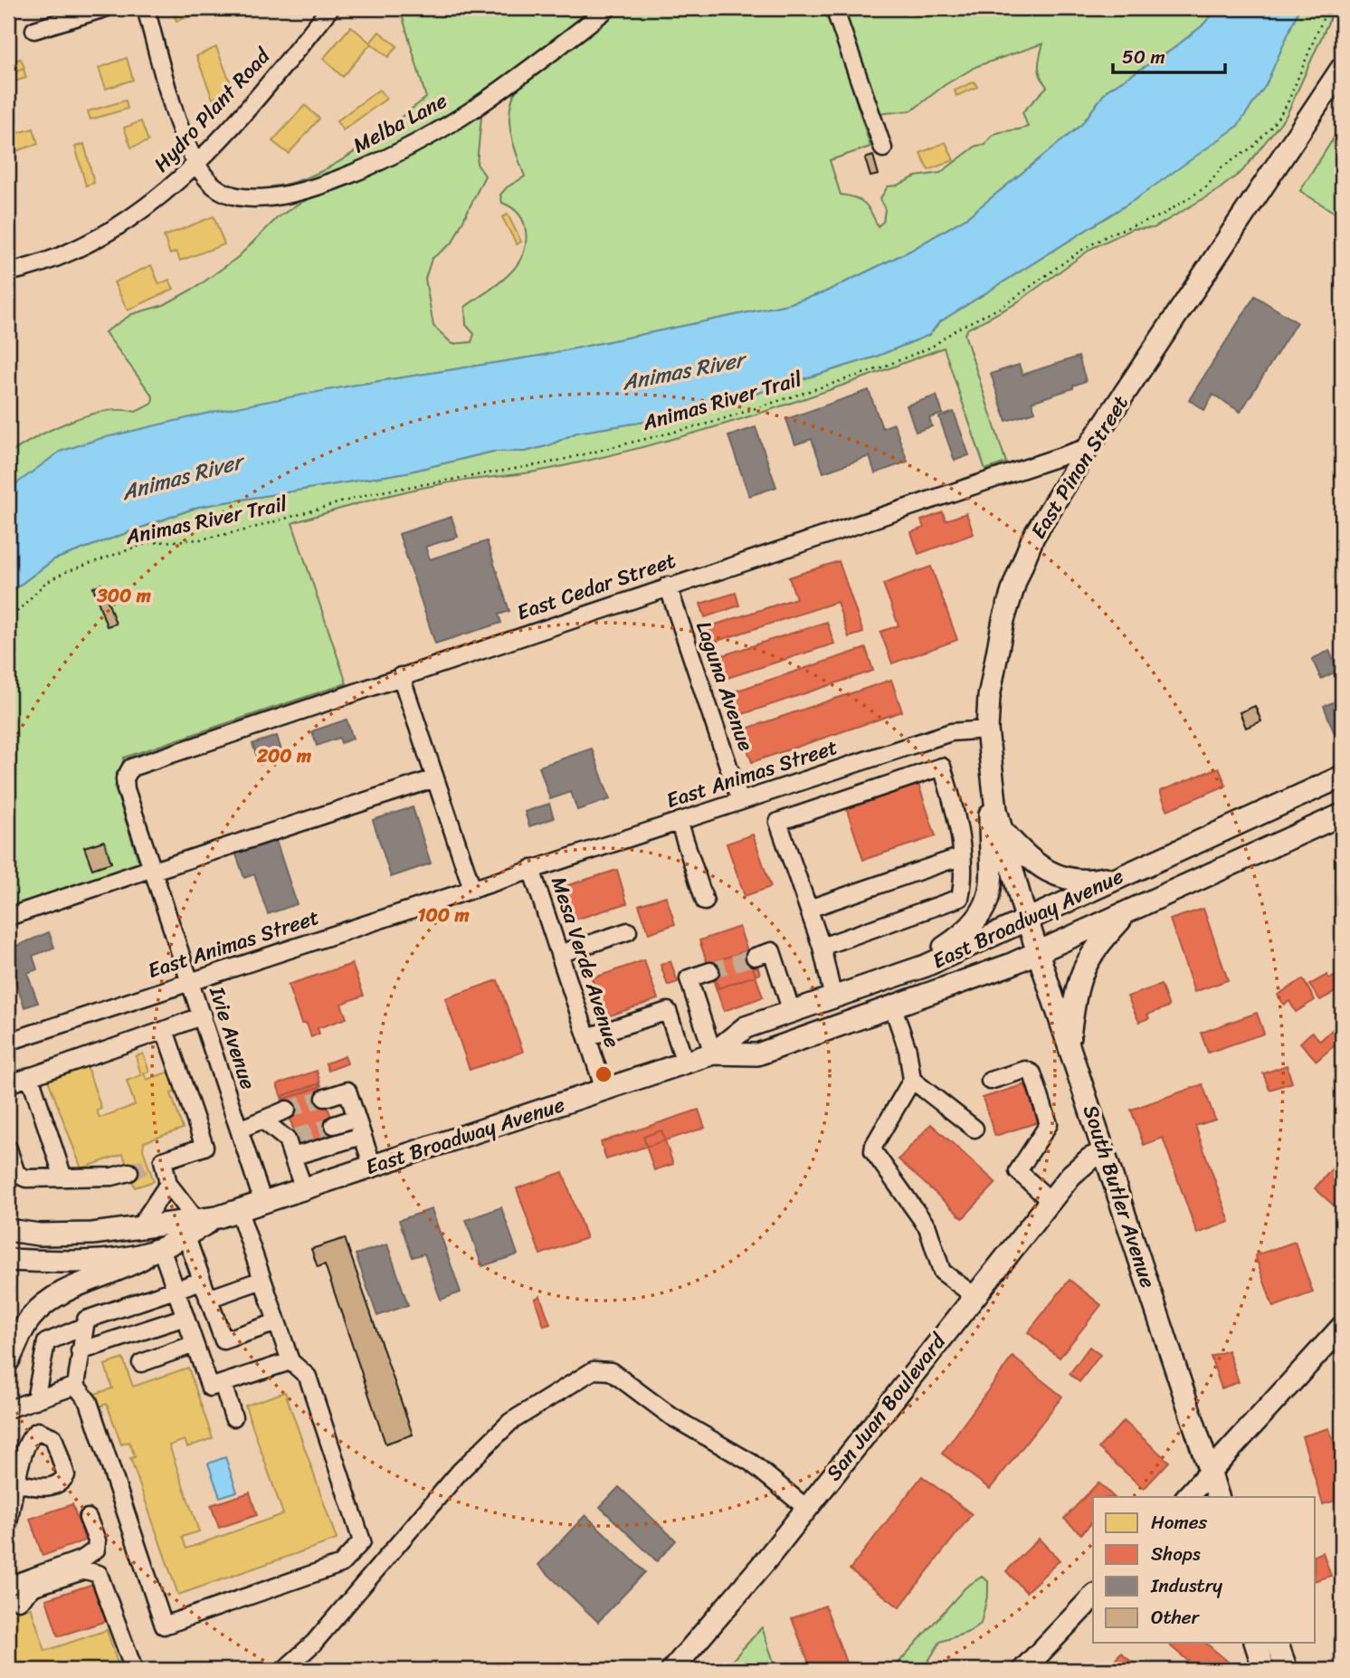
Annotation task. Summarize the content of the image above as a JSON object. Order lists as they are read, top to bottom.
{
  "streets": {
    "main road": [
      "East Pinon Street",
      "East Broadway Avenue",
      "South Butler Avenue",
      "San Juan Boulevard"
    ],
    "street": [
      "Hydro Plant Road",
      "Melba Lane",
      "East Cedar Street",
      "Laguna Avenue",
      "East Animas Street",
      "Mesa Verde Avenue",
      "Ivie Avenue"
    ],
    "path": ["Animas River Trail"]
  },
  "crossings": [
    ["Hydro Plant Road", "Melba Lane"],
    ["East Pinon Street", "East Cedar Street"],
    ["East Pinon Street", "East Animas Street"],
    ["East Pinon Street", "East Broadway Avenue"],
    ["East Pinon Street", "South Butler Avenue"],
    ["East Cedar Street", "Laguna Avenue"],
    ["East Cedar Street", "Ivie Avenue"],
    ["Laguna Avenue", "East Animas Street"],
    ["East Animas Street", "Mesa Verde Avenue"],
    ["East Animas Street", "Ivie Avenue"],
    ["East Broadway Avenue", "Mesa Verde Avenue"],
    ["East Broadway Avenue", "Ivie Avenue"],
    ["East Broadway Avenue", "South Butler Avenue"],
    ["South Butler Avenue", "San Juan Boulevard"]
  ],
  "water": ["Animas River"],
  "legend": [
    "Homes",
    "Shops",
    "Industry",
    "Other"
  ],
  "scale_bar": "50 m",
  "rings": ["300 m", "200 m", "100 m"]
}
